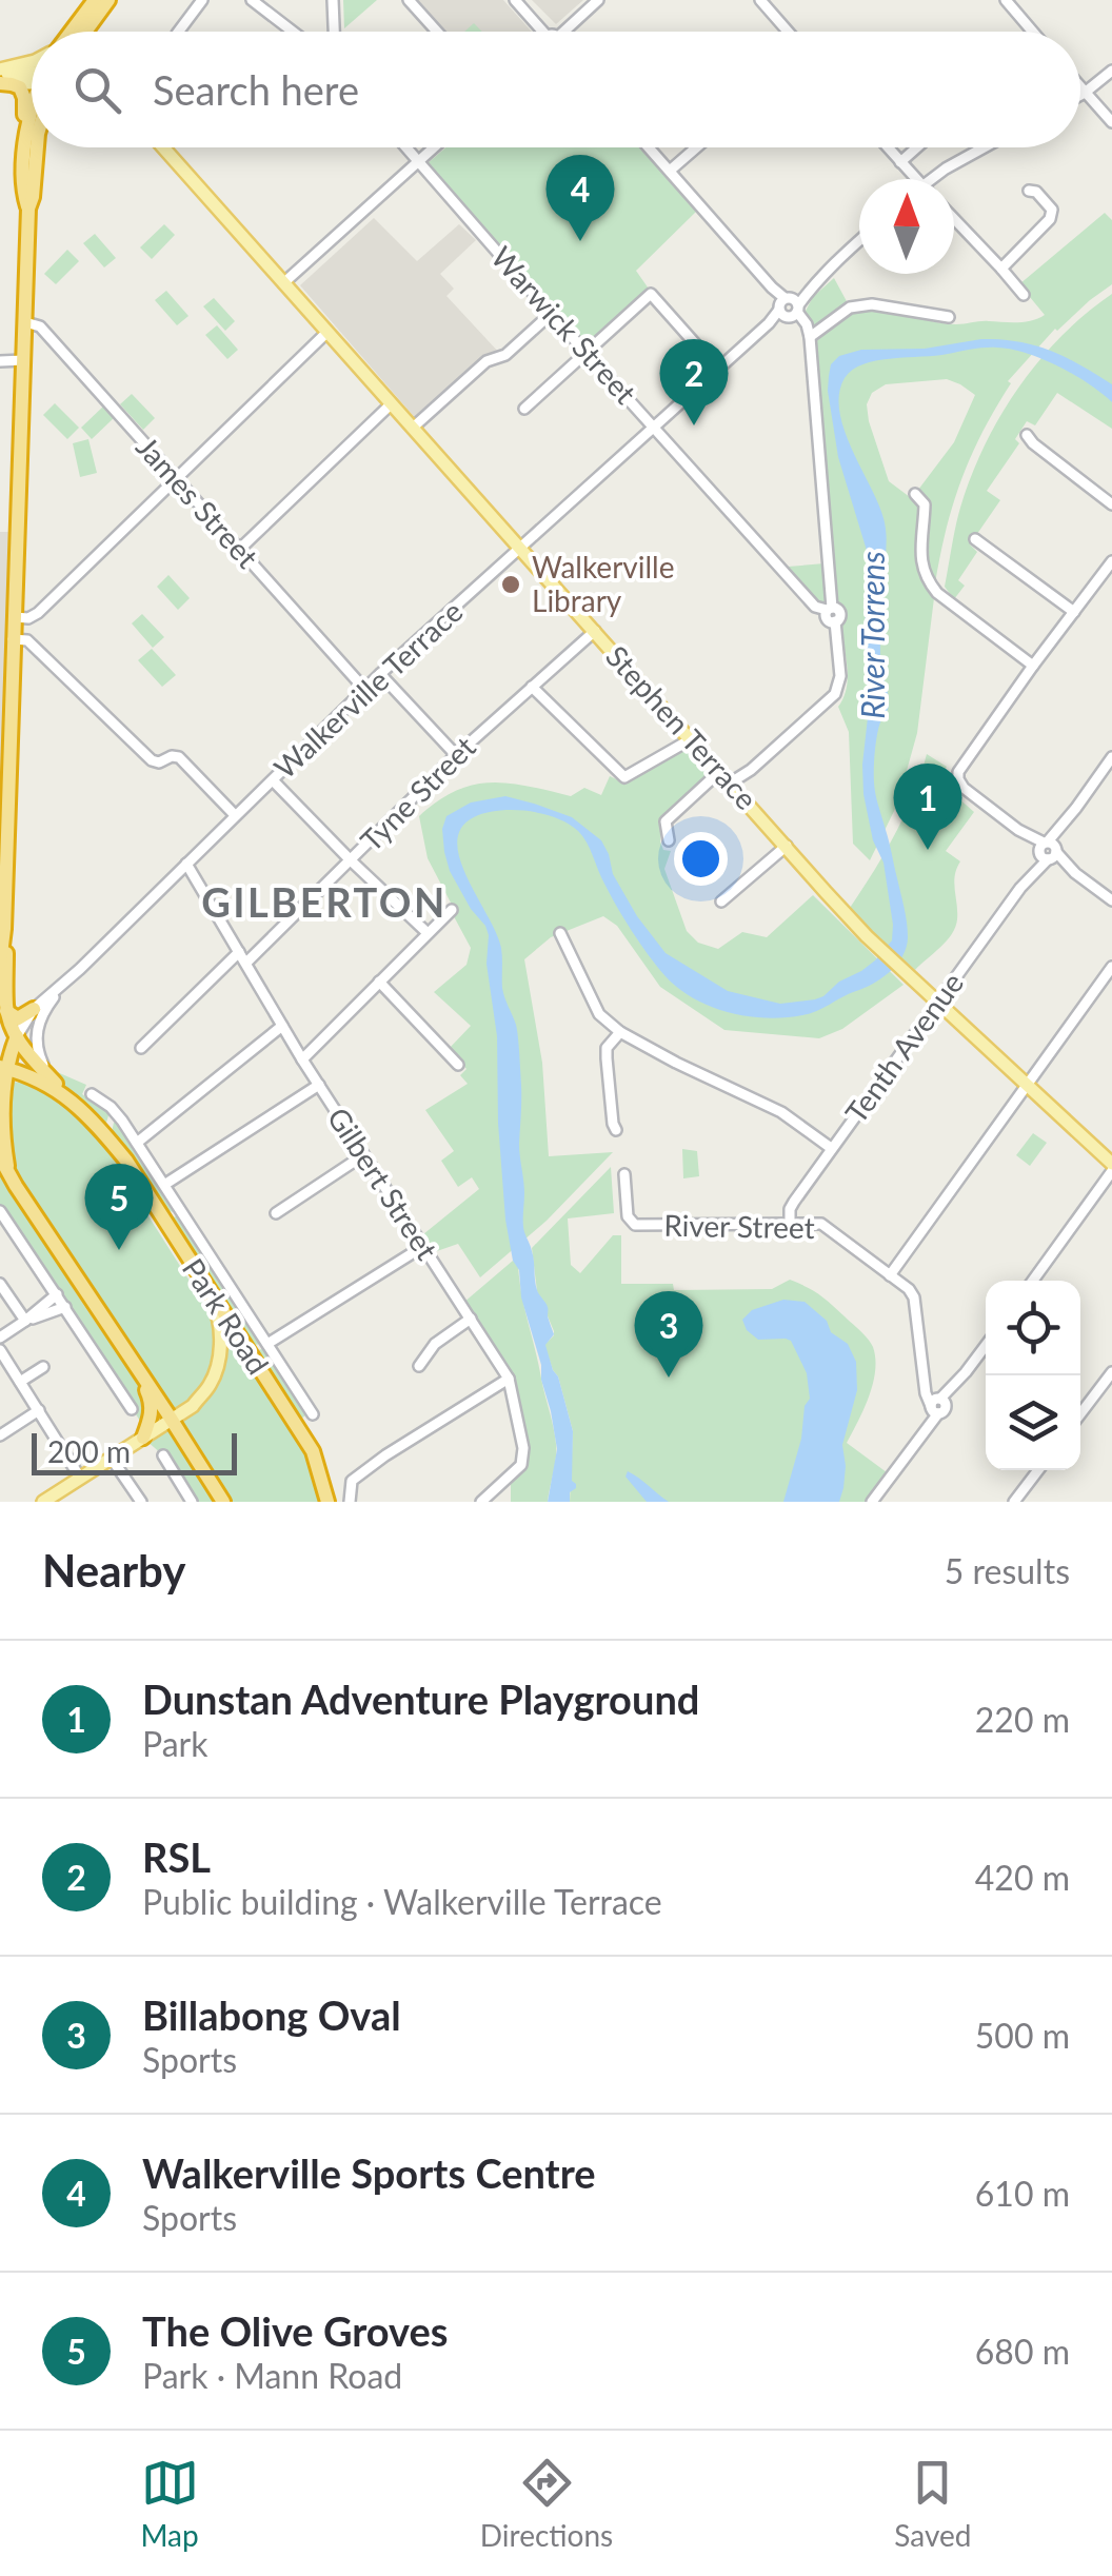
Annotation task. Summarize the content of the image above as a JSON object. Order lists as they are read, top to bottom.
{
  "streets": {
    "highway": ["Park Road"],
    "main road": ["Stephen Terrace"],
    "street": [
      "Warwick Street",
      "James Street",
      "Walkerville Terrace",
      "Tyne Street",
      "Tenth Avenue",
      "Gilbert Street",
      "River Street"
    ]
  },
  "crossings": [
    ["Warwick Street", "Walkerville Terrace"],
    ["James Street", "Walkerville Terrace"],
    ["Walkerville Terrace", "Stephen Terrace"],
    ["Walkerville Terrace", "Gilbert Street"],
    ["Stephen Terrace", "Tyne Street"],
    ["Stephen Terrace", "Tenth Avenue"],
    ["Tyne Street", "Gilbert Street"],
    ["Tenth Avenue", "River Street"]
  ],
  "districts": ["GILBERTON"],
  "water": ["River Torrens"],
  "places": ["Walkerville Library"],
  "scale_bar": "200 m",
  "north": "top",
  "page": {
    "search": "Search here",
    "pins": [
      "4",
      "2",
      "1",
      "5",
      "3"
    ],
    "scale": "200 m",
    "heading": ["Nearby", "5 results"],
    "list": [
      {
        "mark": "1",
        "name": "Dunstan Adventure Playground",
        "note": "Park",
        "value": "220 m"
      },
      {
        "mark": "2",
        "name": "RSL",
        "note": "Public building · Walkerville Terrace",
        "value": "420 m"
      },
      {
        "mark": "3",
        "name": "Billabong Oval",
        "note": "Sports",
        "value": "500 m"
      },
      {
        "mark": "4",
        "name": "Walkerville Sports Centre",
        "note": "Sports",
        "value": "610 m"
      },
      {
        "mark": "5",
        "name": "The Olive Groves",
        "note": "Park · Mann Road",
        "value": "680 m"
      }
    ],
    "nav": ["Map", "Directions", "Saved"]
  }
}
